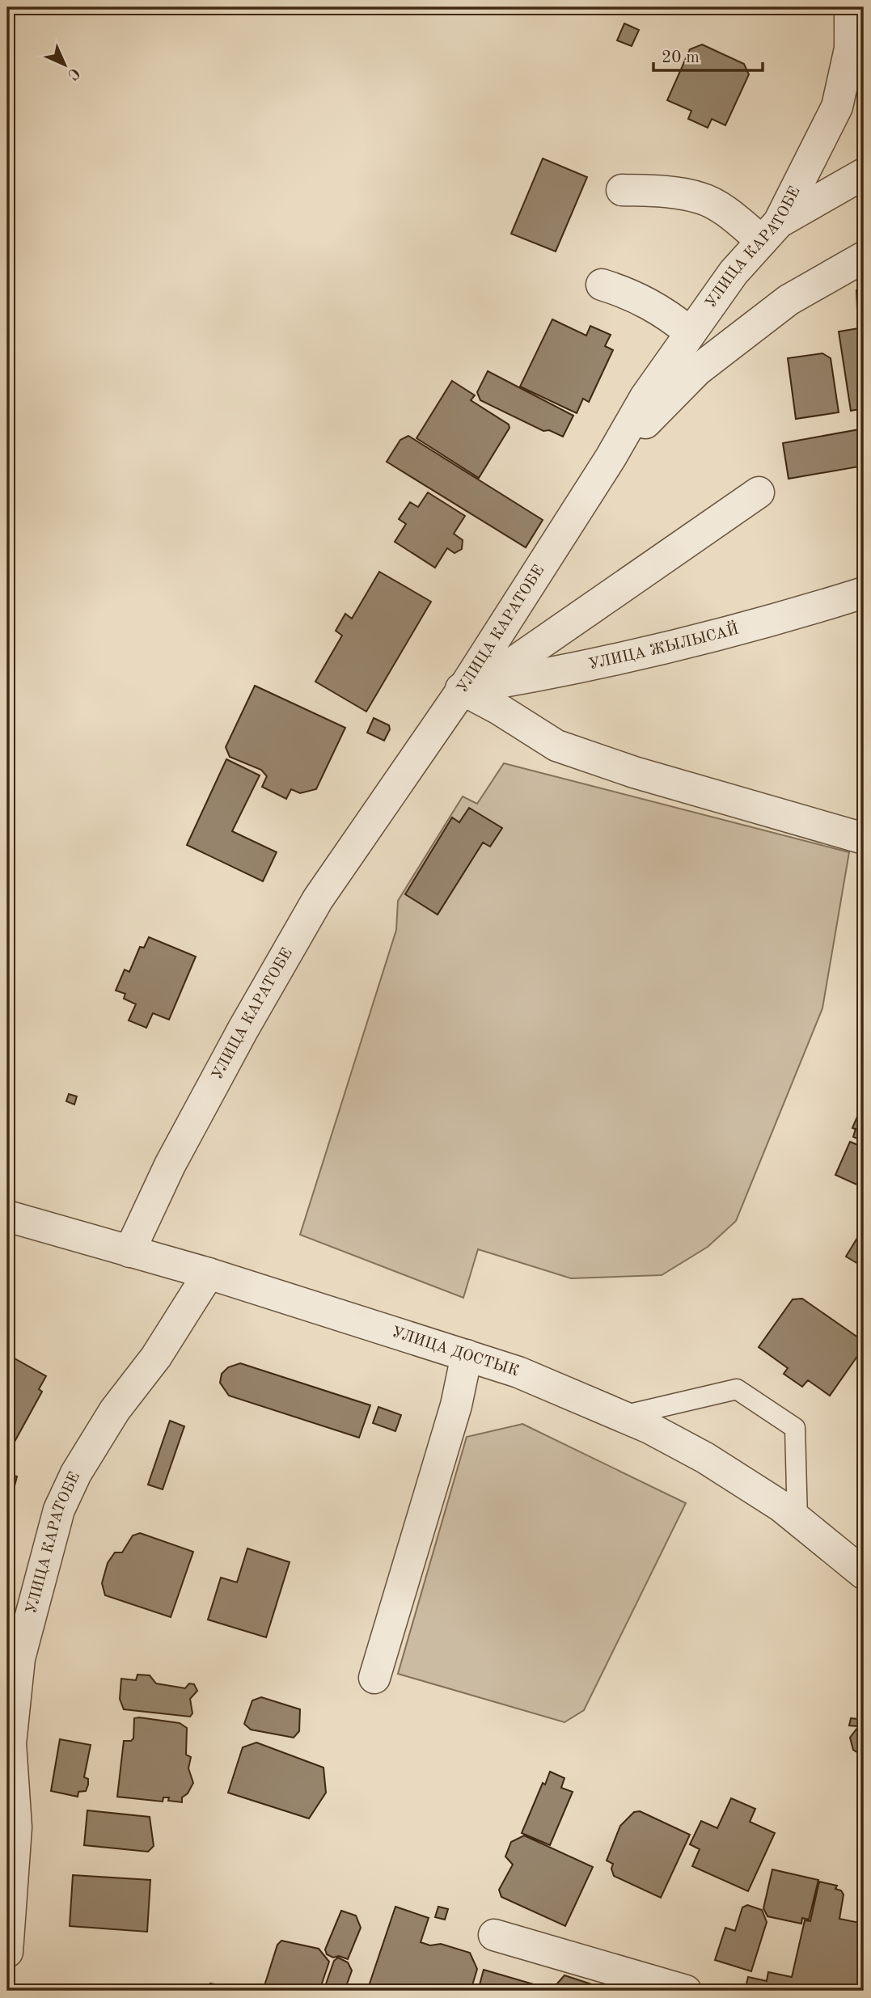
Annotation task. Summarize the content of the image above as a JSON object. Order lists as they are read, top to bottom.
{
  "streets": {
    "street": ["УЛИЦА КАРАТОБЕ", "УЛИЦА ЖЫЛЫСАЙ", "УЛИЦА ДОСТЫК"]
  },
  "crossings": [
    ["УЛИЦА КАРАТОБЕ", "УЛИЦА ЖЫЛЫСАЙ"],
    ["УЛИЦА КАРАТОБЕ", "УЛИЦА ДОСТЫК"]
  ],
  "scale_bar": "20 m",
  "north": "bottom right"
}
